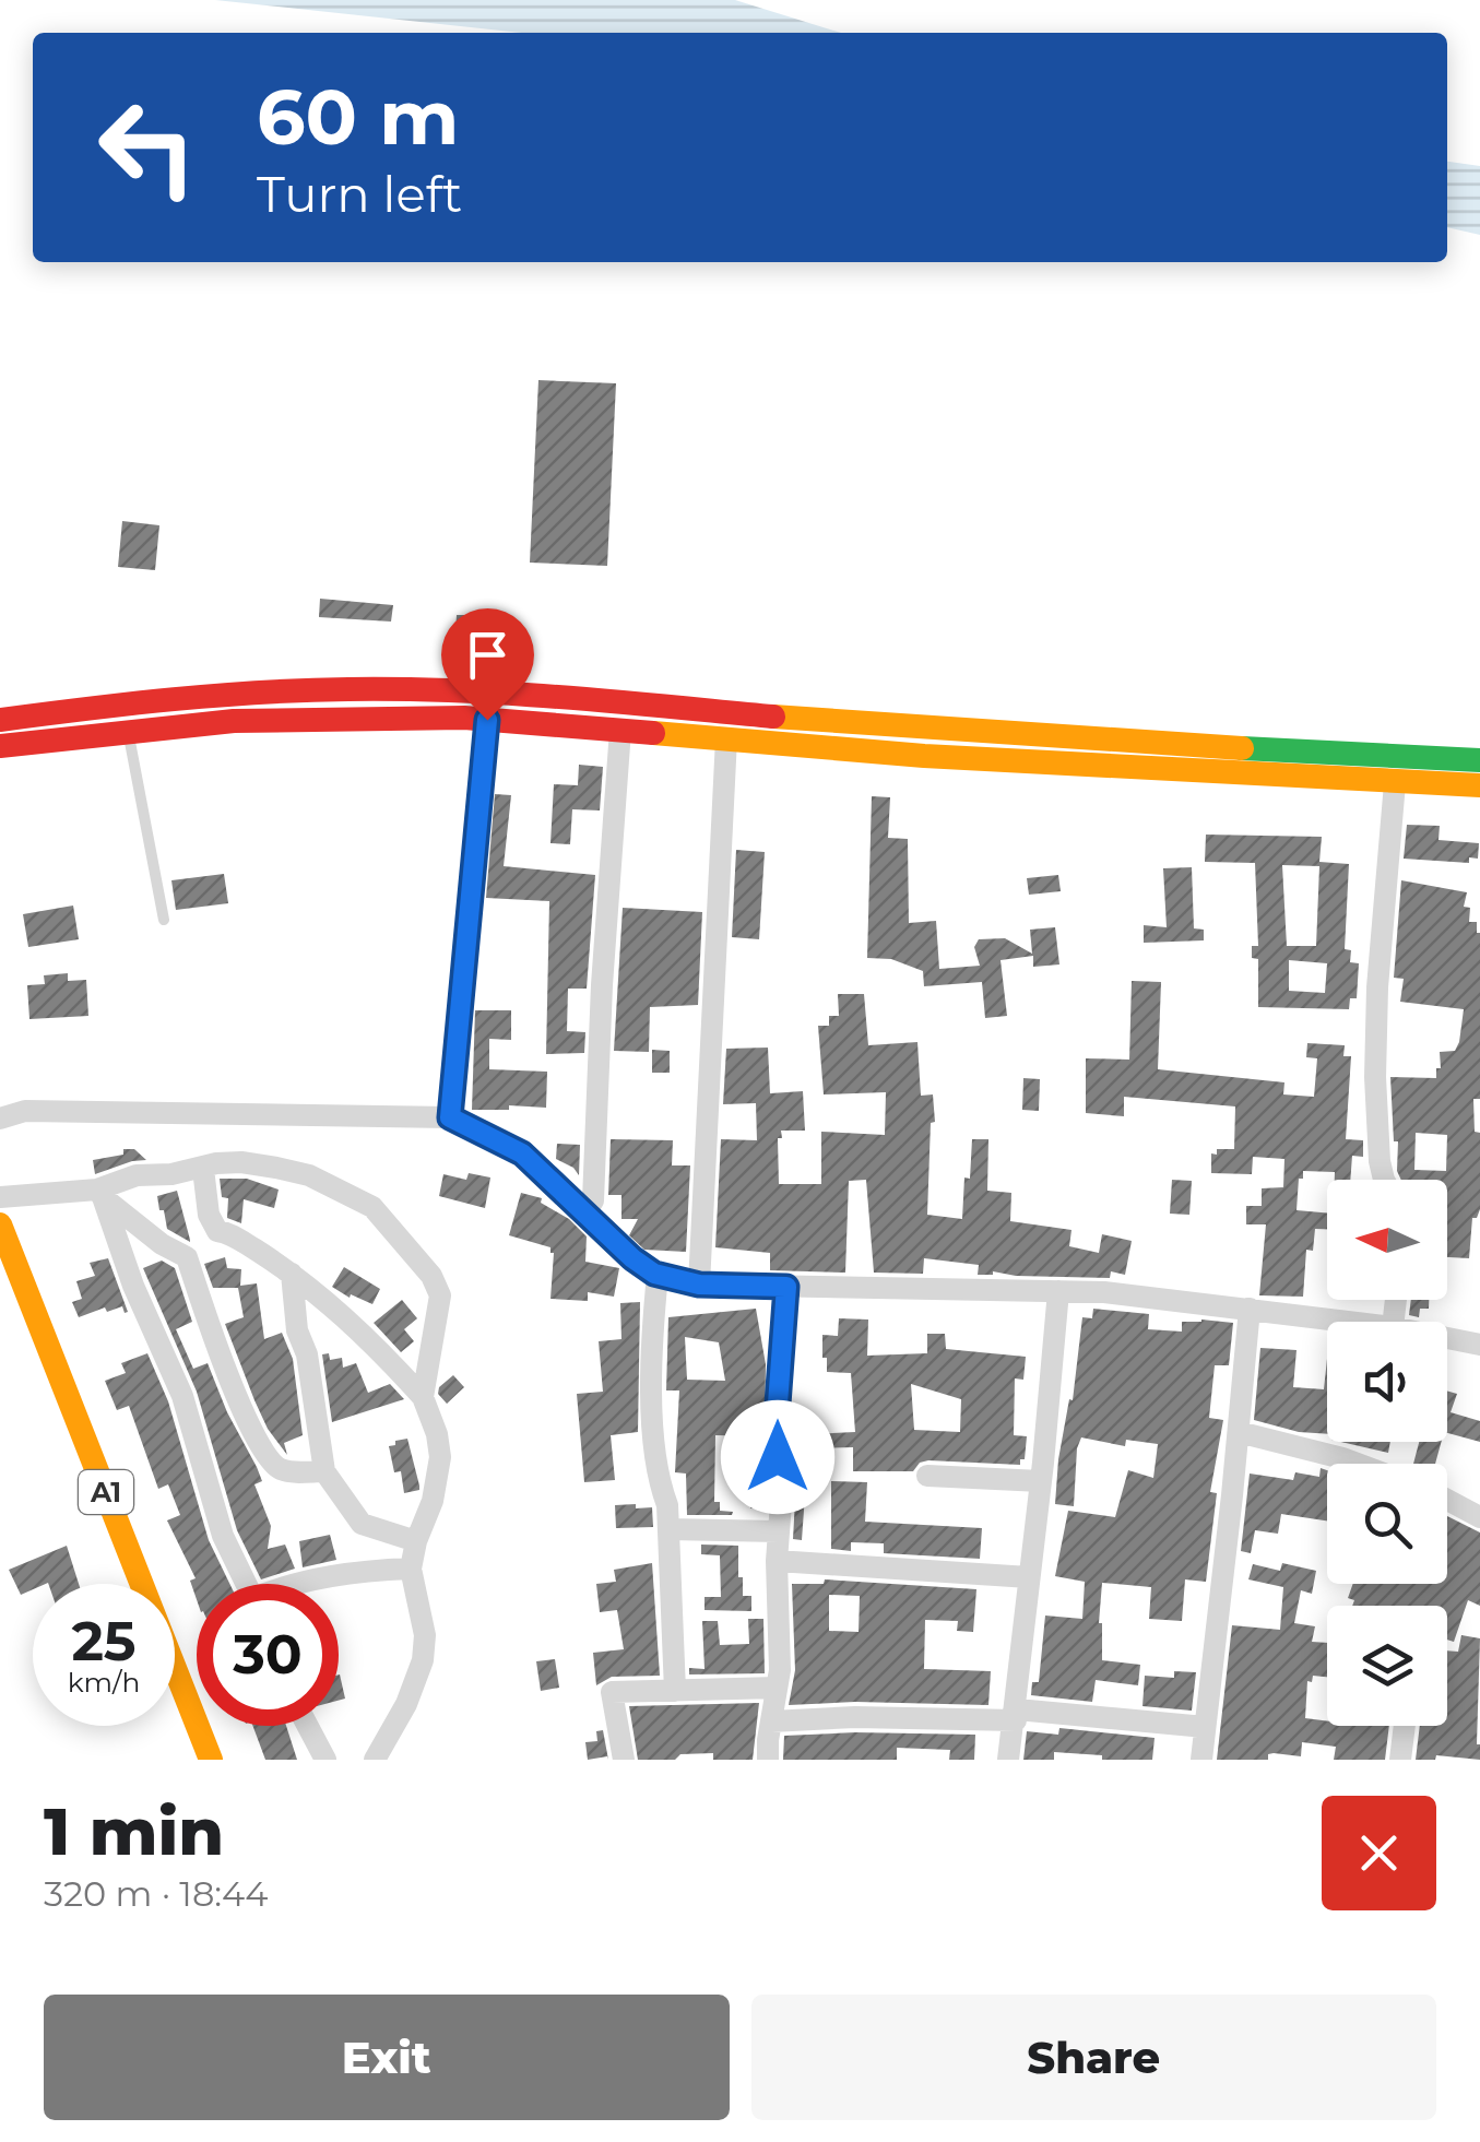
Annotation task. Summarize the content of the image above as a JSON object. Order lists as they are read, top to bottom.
{
  "streets": {
    "main road": ["A1"]
  },
  "north": "left",
  "page": {
    "turn": ["60 m", "Turn left"],
    "speed": "25 km/h",
    "limit": "30",
    "heading": ["1 min", "320 m · 18:44"],
    "buttons": ["Exit", "Share"]
  }
}
